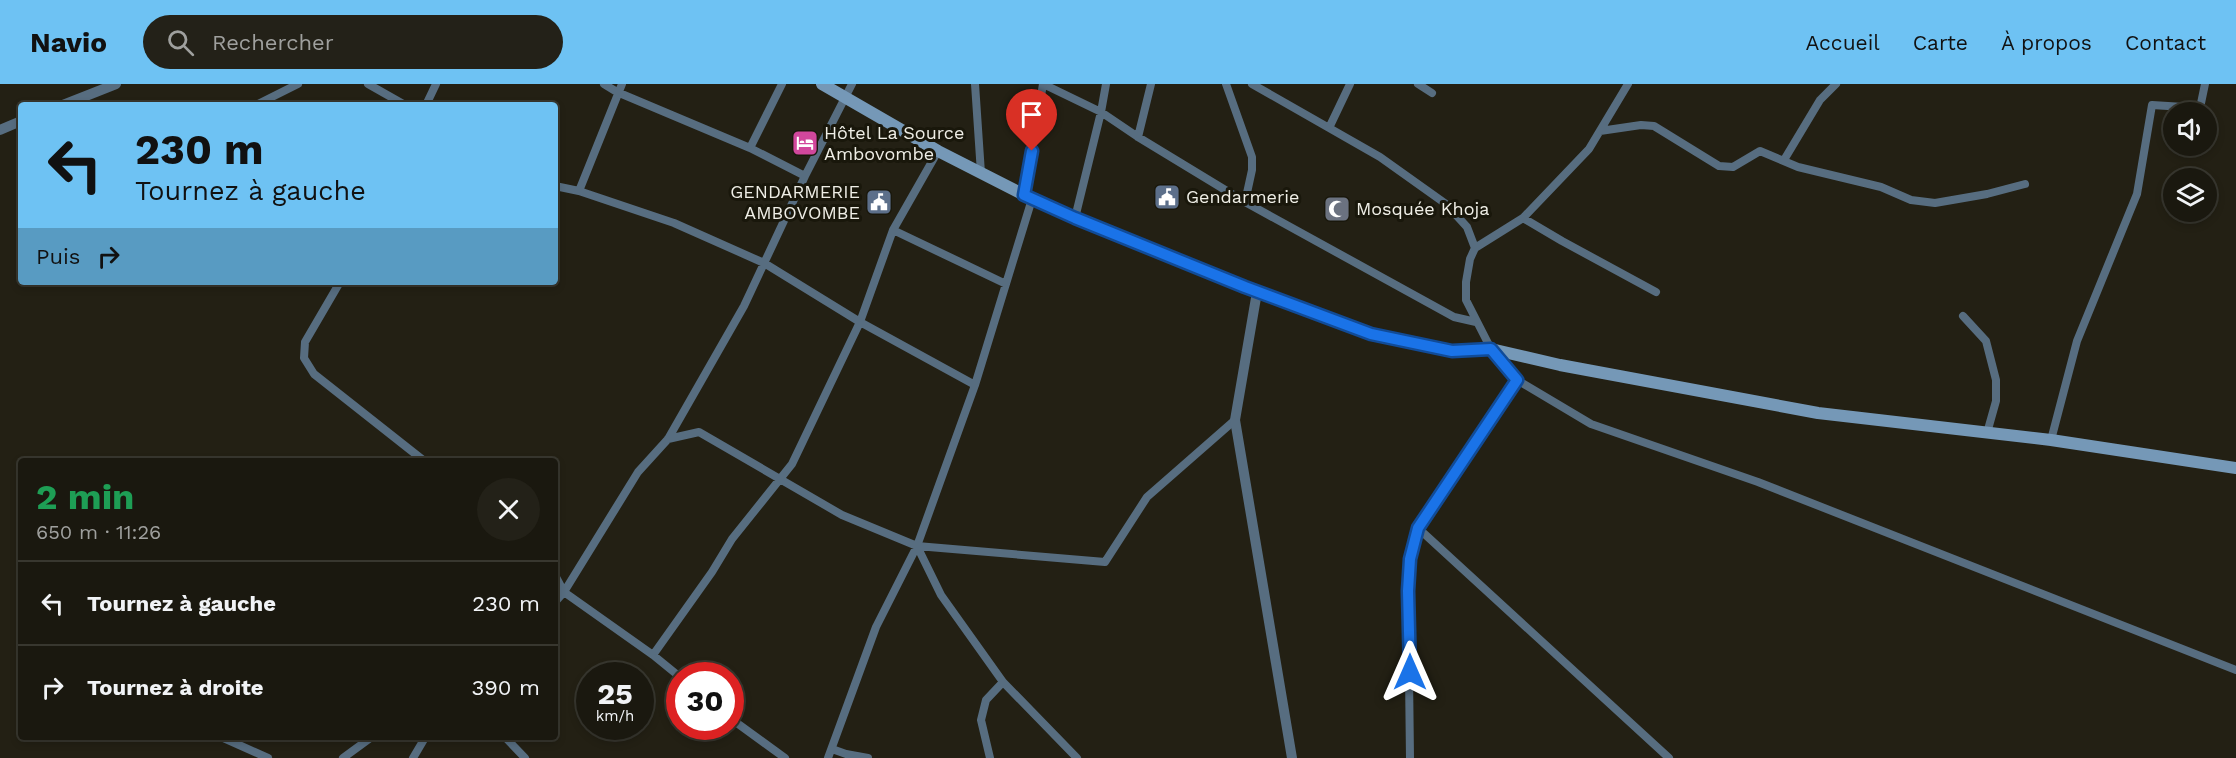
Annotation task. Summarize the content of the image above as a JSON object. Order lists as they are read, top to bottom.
{
  "places": {
    "hotel": ["Hôtel La Source Ambovombe"],
    "public building": ["Gendarmerie", "GENDARMERIE AMBOVOMBE"],
    "mosque": ["Mosquée Khoja"]
  },
  "page": {
    "header": "Navio",
    "search": "Rechercher",
    "nav": [
      "Accueil",
      "Carte",
      "À propos",
      "Contact"
    ],
    "turn": ["230 m", "Tournez à gauche"],
    "then": "Puis",
    "heading": ["2 min", "650 m · 11:26"],
    "list": [
      {
        "name": "Tournez à gauche",
        "value": "230 m"
      },
      {
        "name": "Tournez à droite",
        "value": "390 m"
      }
    ],
    "speed": "25 km/h",
    "limit": "30"
  }
}
